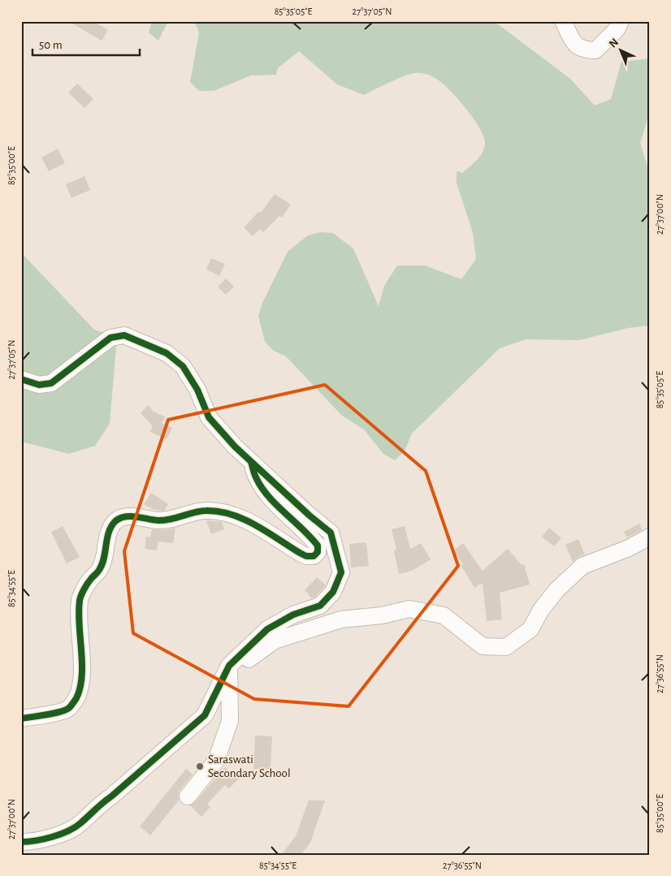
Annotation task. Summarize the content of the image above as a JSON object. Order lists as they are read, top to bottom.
{
  "places": ["Saraswati Secondary School"],
  "scale_bar": "50 m",
  "north": "top left",
  "coordinates": [
    "85°35'05\"E",
    "27°37'05\"N",
    "85°35'00\"E",
    "27°37'00\"N",
    "85°34'55\"E",
    "27°36'55\"N"
  ]
}
